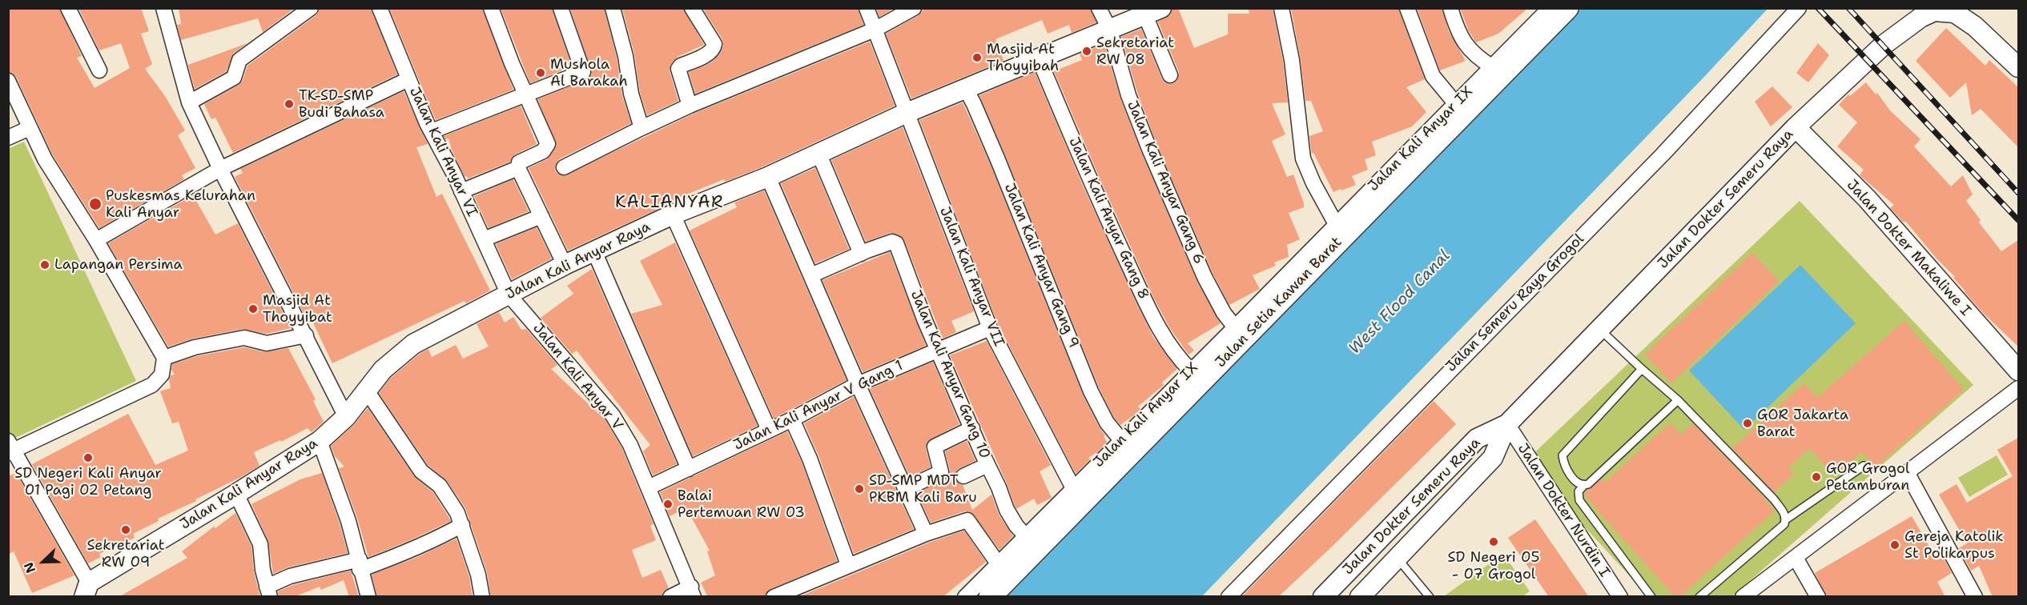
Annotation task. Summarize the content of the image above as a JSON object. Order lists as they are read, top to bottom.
{
  "streets": {
    "main road": ["Jalan Setia Kawan Barat"],
    "street": [
      "Jalan Kali Anyar IX",
      "Jalan Kali Anyar VI",
      "Jalan Kali Anyar Gang 6",
      "Jalan Dokter Semeru Raya",
      "Jalan Kali Anyar Gang 8",
      "Jalan Dokter Makaliwe I",
      "Jalan Kali Anyar Raya",
      "Jalan Kali Anyar Gang 9",
      "Jalan Kali Anyar VII",
      "Jalan Semeru Raya Grogol",
      "Jalan Kali Anyar Gang 10",
      "Jalan Kali Anyar V",
      "Jalan Kali Anyar V Gang 1",
      "Jalan Dokter Nurdin I"
    ]
  },
  "crossings": [
    ["Jalan Kali Anyar IX", "Jalan Kali Anyar Gang 6"],
    ["Jalan Kali Anyar IX", "Jalan Kali Anyar Gang 8"],
    ["Jalan Kali Anyar IX", "Jalan Kali Anyar Gang 9"],
    ["Jalan Kali Anyar IX", "Jalan Kali Anyar VII"],
    ["Jalan Kali Anyar IX", "Jalan Kali Anyar Gang 10"],
    ["Jalan Kali Anyar VI", "Jalan Kali Anyar Raya"],
    ["Jalan Kali Anyar VI", "Jalan Kali Anyar V"],
    ["Jalan Kali Anyar Gang 6", "Jalan Kali Anyar Raya"],
    ["Jalan Dokter Semeru Raya", "Jalan Dokter Makaliwe I"],
    ["Jalan Dokter Semeru Raya", "Jalan Dokter Nurdin I"],
    ["Jalan Kali Anyar Gang 8", "Jalan Kali Anyar Raya"],
    ["Jalan Kali Anyar Raya", "Jalan Kali Anyar Gang 9"],
    ["Jalan Kali Anyar Raya", "Jalan Kali Anyar VII"],
    ["Jalan Kali Anyar Raya", "Jalan Kali Anyar V"],
    ["Jalan Kali Anyar VII", "Jalan Kali Anyar V Gang 1"],
    ["Jalan Kali Anyar Gang 10", "Jalan Kali Anyar V Gang 1"],
    ["Jalan Kali Anyar V", "Jalan Kali Anyar V Gang 1"]
  ],
  "districts": ["KALIANYAR"],
  "water": ["West Flood Canal"],
  "places": [
    "Sekretariat RW 08",
    "Masjid At Thoyyibah",
    "Mushola Al Barakah",
    "TK-SD-SMP Budi Bahasa",
    "Puskesmas Kelurahan Kali Anyar",
    "Lapangan Persima",
    "Masjid At Thoyyibat",
    "GOR Jakarta Barat",
    "SD Negeri Kali Anyar 01 Pagi 02 Petang",
    "GOR Grogol Petamburan",
    "SD-SMP MDT PKBM Kali Baru",
    "Balai Pertemuan RW 03",
    "Sekretariat RW 09",
    "SD Negeri 05 - 07 Grogol",
    "Gereja Katolik St Polikarpus"
  ],
  "north": "bottom left"
}
